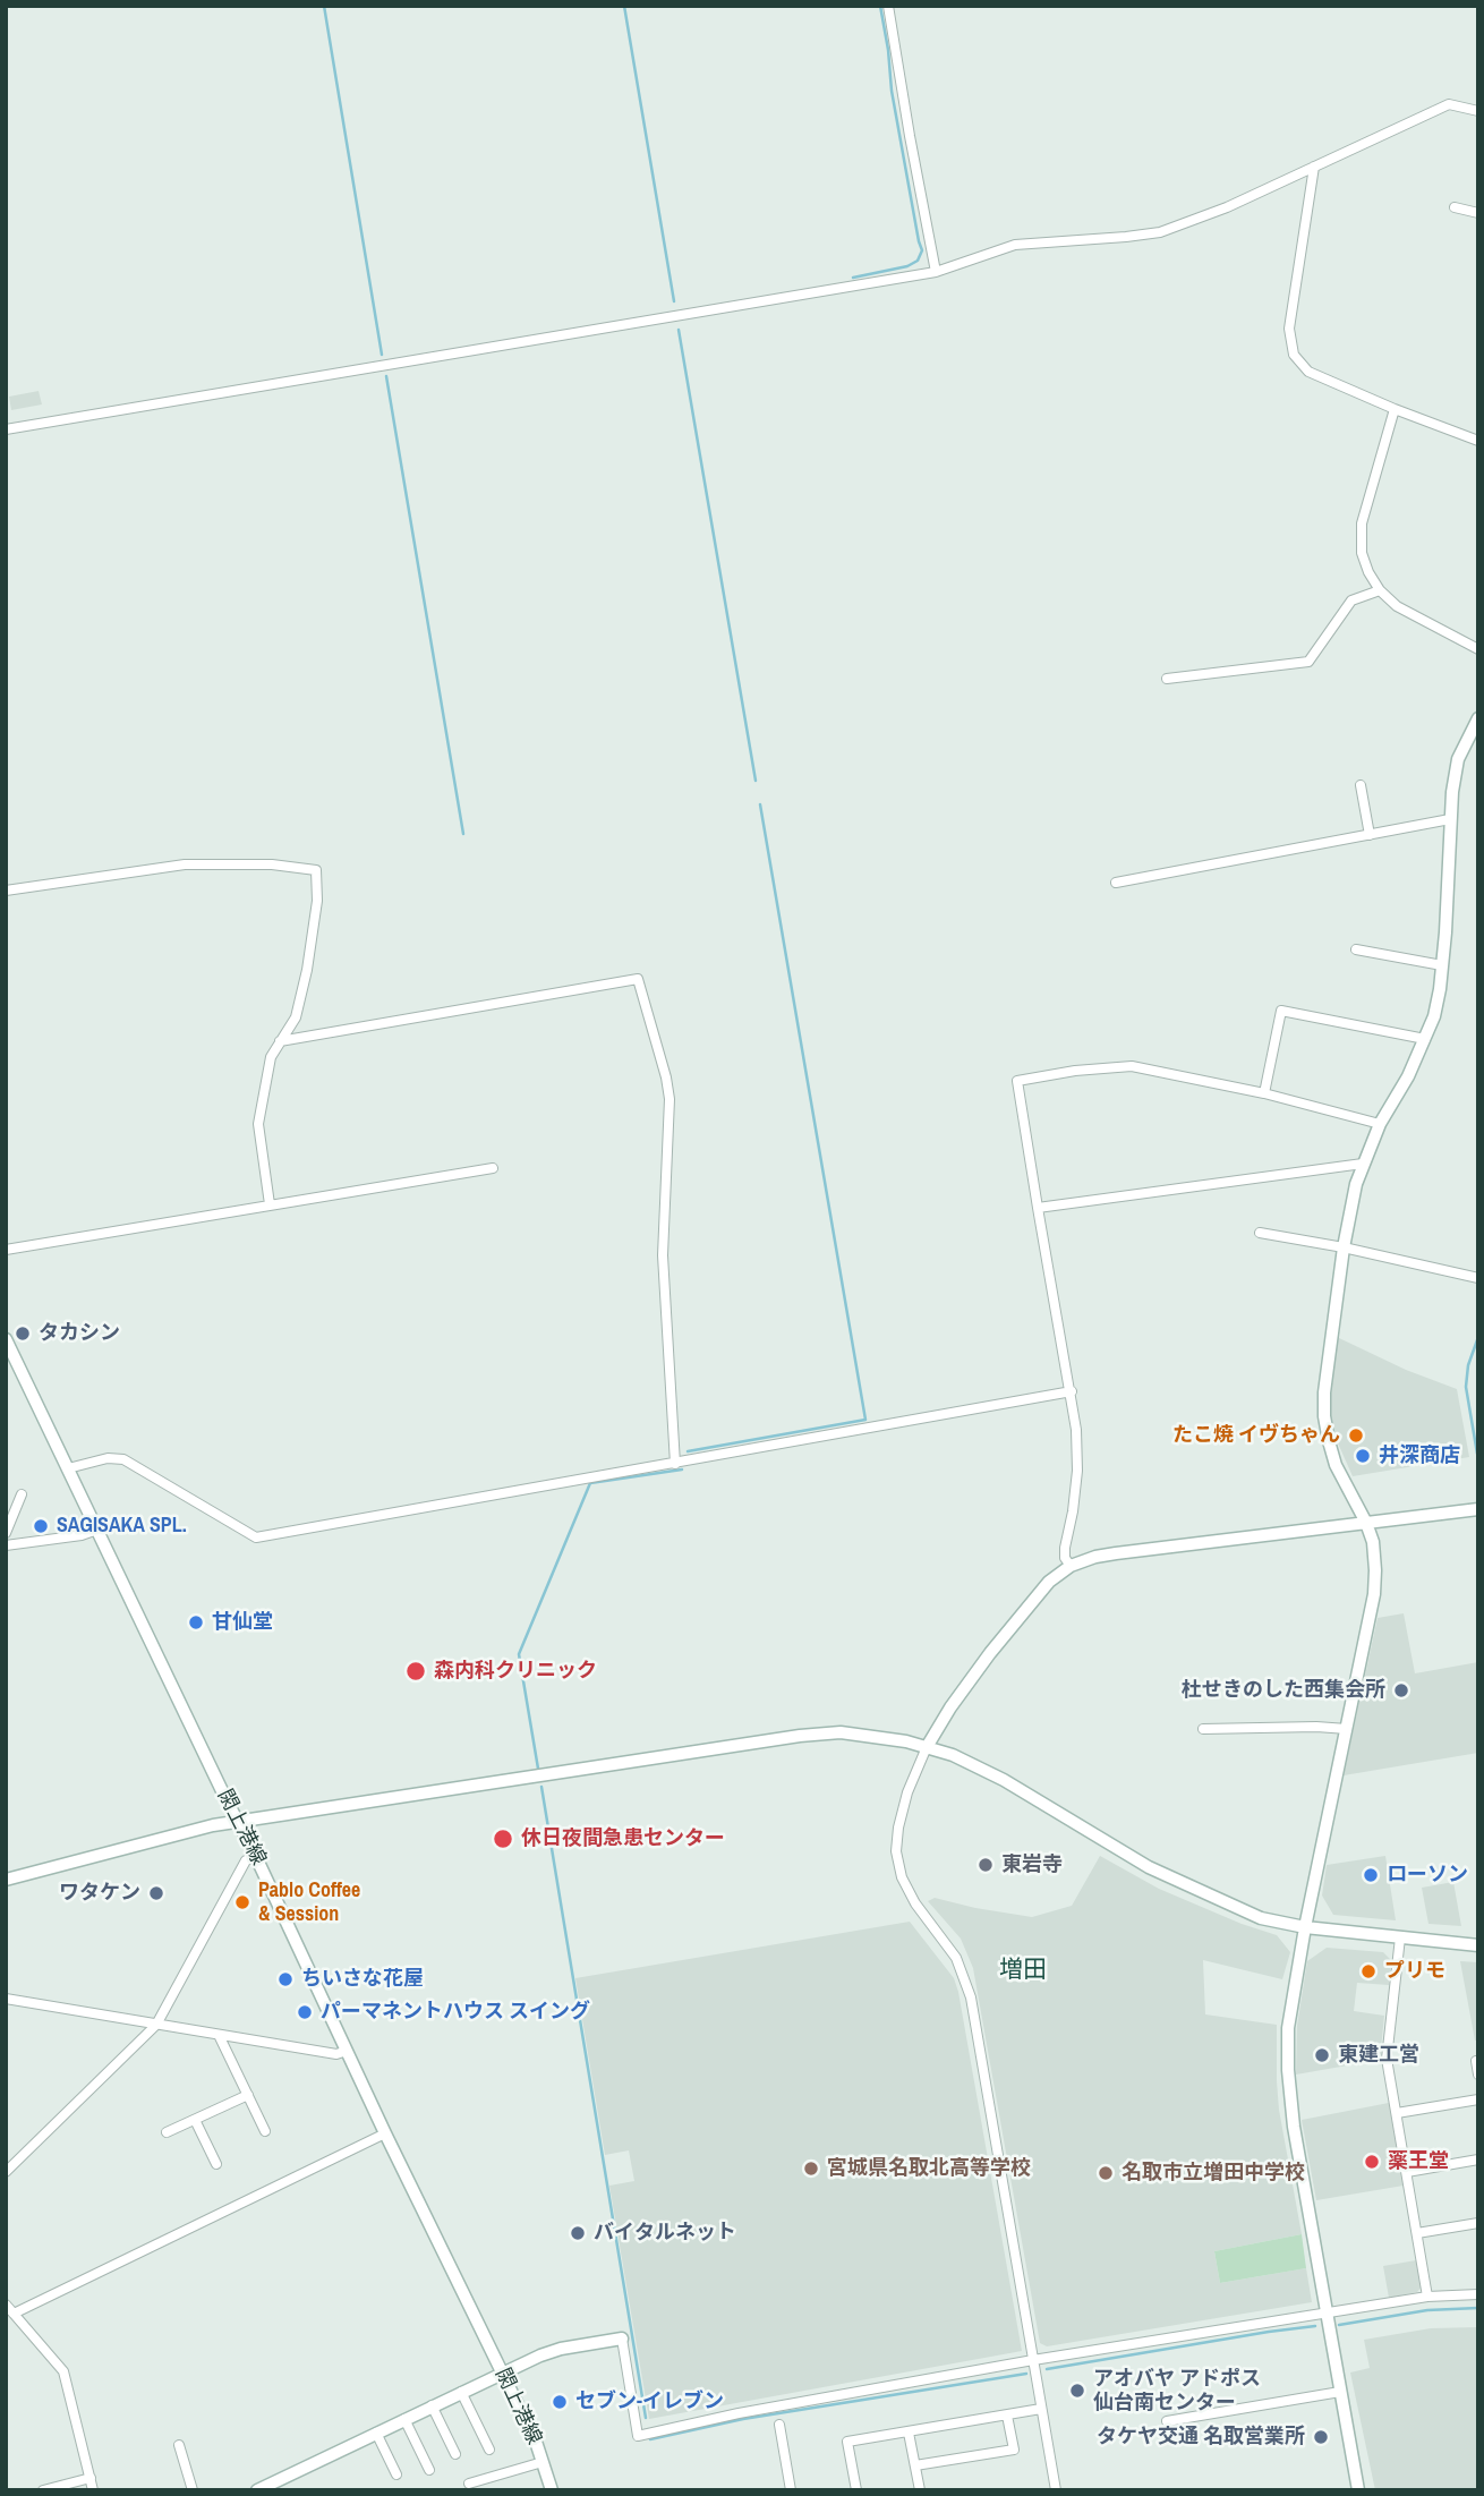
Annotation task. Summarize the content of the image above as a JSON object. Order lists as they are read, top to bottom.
{
  "streets": {
    "street": ["閖上港線"]
  },
  "districts": ["増田"],
  "places": [
    "タカシン",
    "たこ焼 イヴちゃん",
    "井深商店",
    "SAGISAKA SPL.",
    "甘仙堂",
    "森内科クリニック",
    "杜せきのした西集会所",
    "休日夜間急患センター",
    "東岩寺",
    "ローソン",
    "ワタケン",
    "Pablo Coffee & Session",
    "プリモ",
    "ちいさな花屋",
    "パーマネントハウス スイング",
    "東建工営",
    "薬王堂",
    "宮城県名取北高等学校",
    "名取市立増田中学校",
    "バイタルネット",
    "アオバヤ アドポス 仙台南センター",
    "セブン-イレブン",
    "タケヤ交通 名取営業所"
  ]
}
